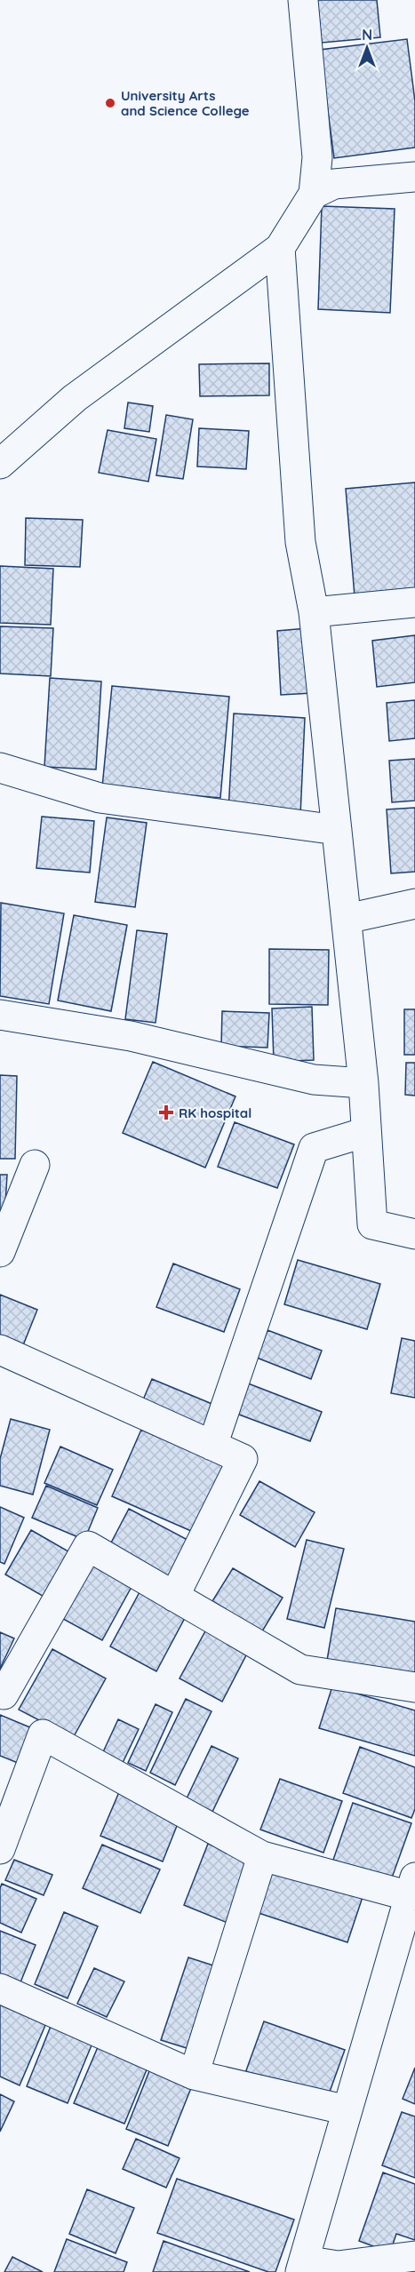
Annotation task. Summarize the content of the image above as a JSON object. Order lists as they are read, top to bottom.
{
  "places": {
    "other": ["University Arts and Science College"],
    "health": ["RK hospital"]
  },
  "north": "top"
}
